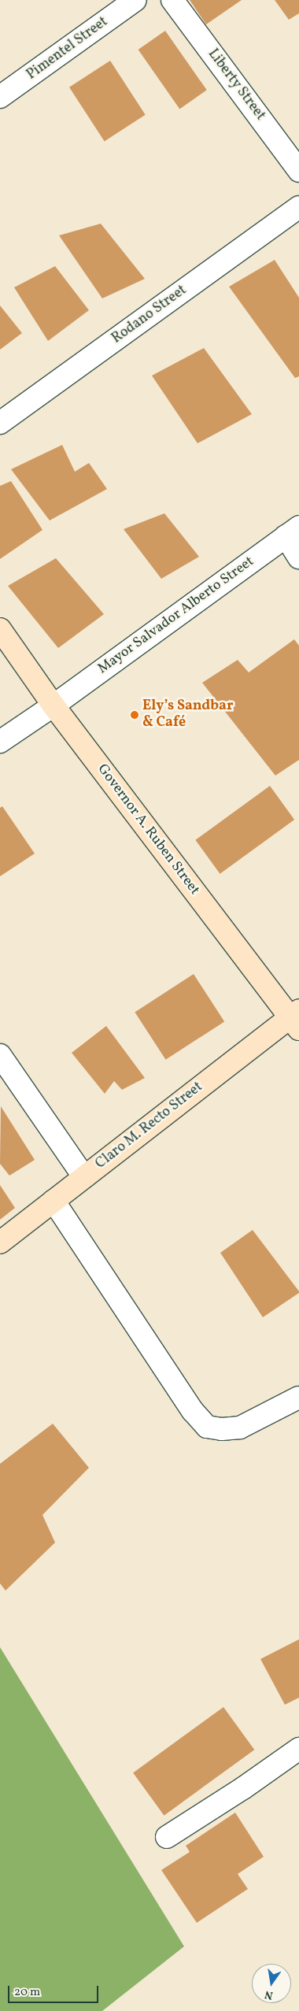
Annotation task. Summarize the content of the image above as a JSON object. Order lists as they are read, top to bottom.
{
  "streets": {
    "main road": ["Governor A. Ruben Street", "Claro M. Recto Street"],
    "street": [
      "Pimentel Street",
      "Liberty Street",
      "Rodano Street",
      "Mayor Salvador Alberto Street"
    ]
  },
  "crossings": [
    ["Mayor Salvador Alberto Street", "Governor A. Ruben Street"],
    ["Governor A. Ruben Street", "Claro M. Recto Street"]
  ],
  "places": ["Ely’s Sandbar & Café"],
  "scale_bar": "20 m",
  "north": "bottom"
}
